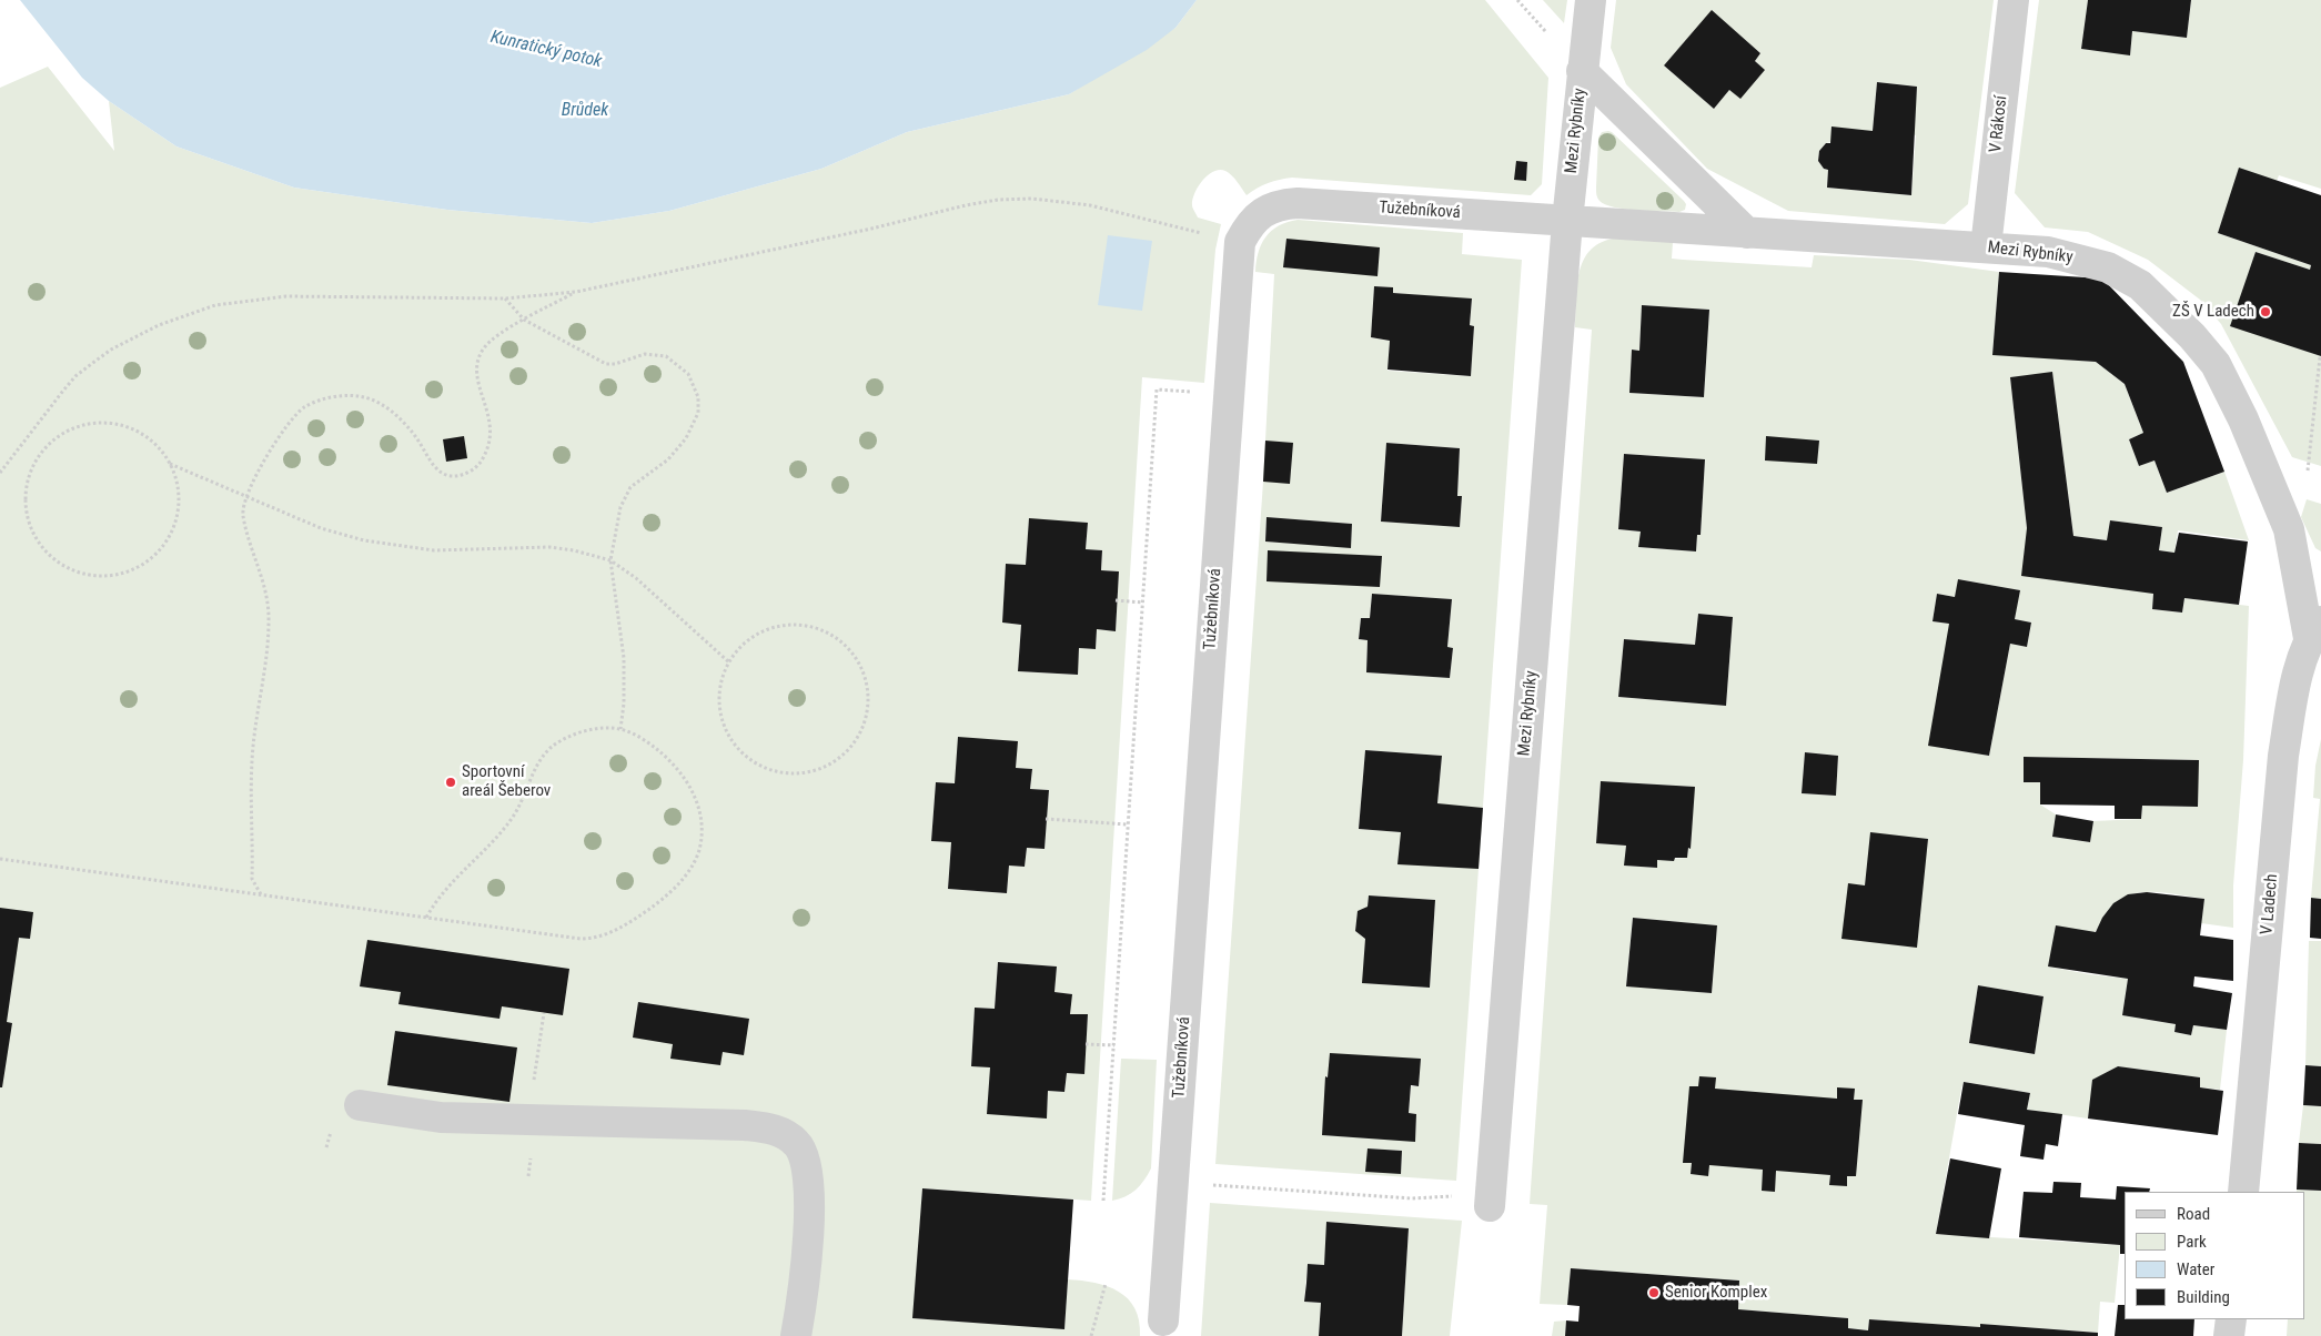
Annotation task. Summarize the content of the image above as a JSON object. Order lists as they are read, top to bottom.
{
  "streets": {
    "street": [
      "V Rákosí",
      "Mezi Rybníky",
      "Tužebníková",
      "V Ladech"
    ]
  },
  "crossings": [
    ["V Rákosí", "Mezi Rybníky"],
    ["Mezi Rybníky", "Tužebníková"],
    ["Mezi Rybníky", "V Ladech"]
  ],
  "water": ["Kunratický potok", "Brůdek"],
  "places": ["ZŠ V Ladech", "Sportovní areál Šeberov", "Senior Komplex"],
  "legend": [
    "Road",
    "Park",
    "Water",
    "Building"
  ]
}
